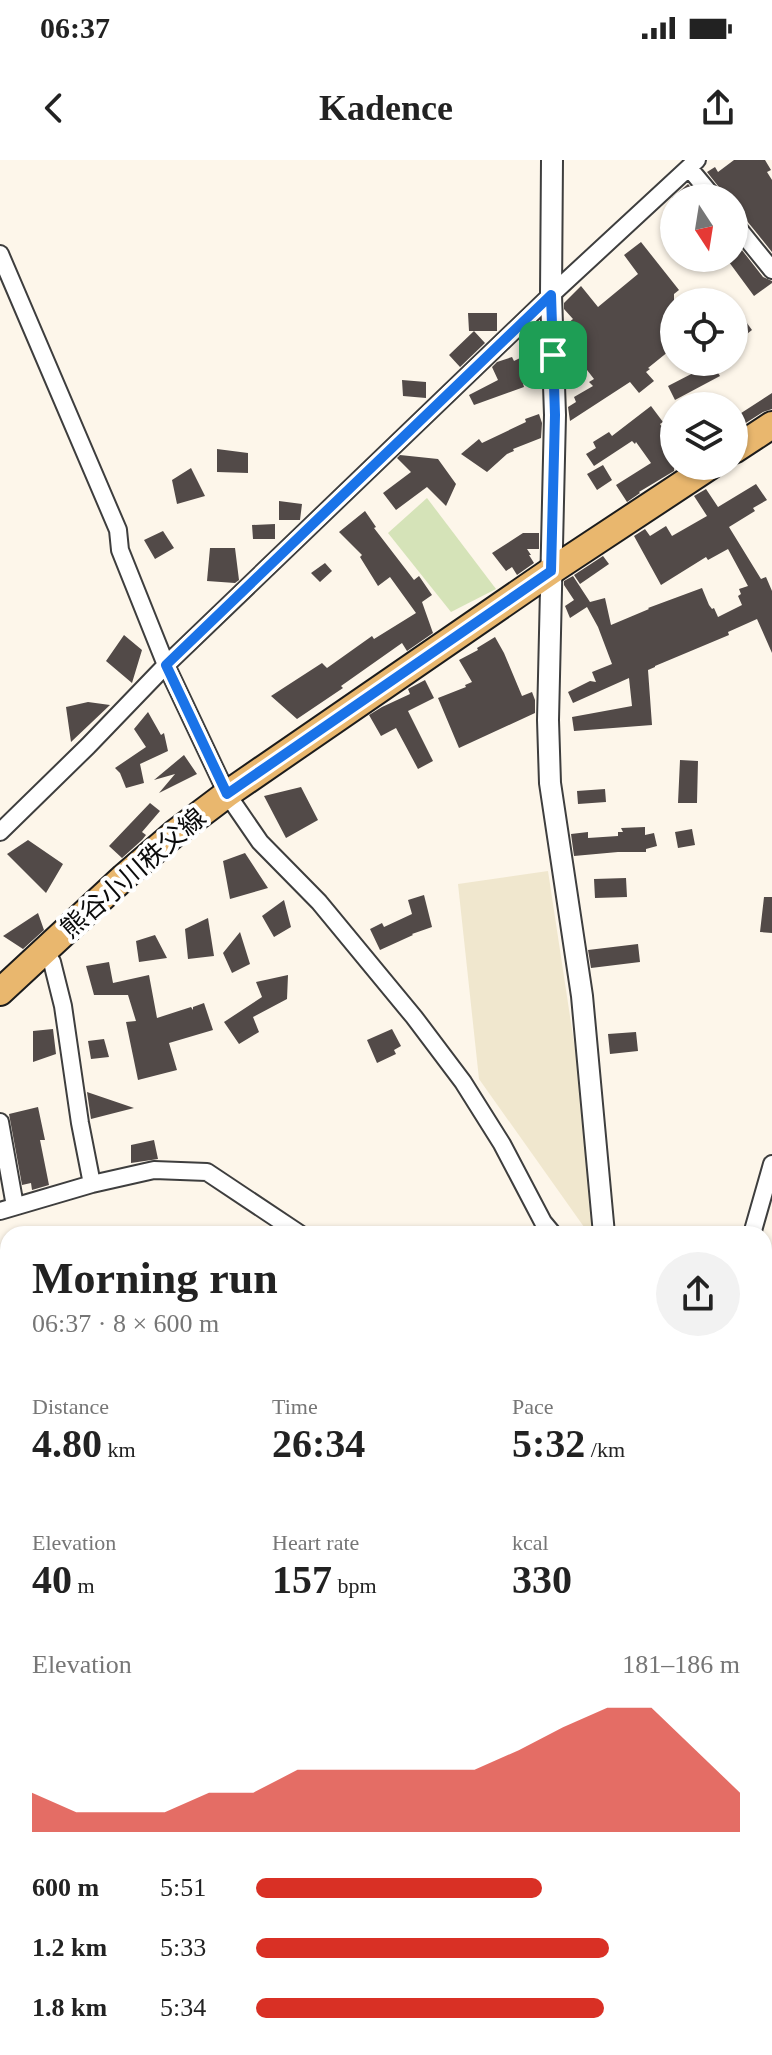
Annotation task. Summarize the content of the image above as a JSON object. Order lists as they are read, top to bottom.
{
  "streets": {
    "main road": ["熊谷小川秩父線"]
  },
  "north": "bottom",
  "page": {
    "status": "06:37",
    "header": "Kadence",
    "heading": ["Morning run", "06:37 · 8 × 600 m"],
    "stats": [
      ["Distance", "4.80 km"],
      ["Time", "26:34"],
      ["Pace", "5:32 /km"],
      ["Elevation", "40 m"],
      ["Heart rate", "157 bpm"],
      ["kcal", "330"]
    ],
    "chart": ["Elevation", "181–186 m"],
    "list": [
      {
        "name": "600 m",
        "note": "5:51"
      },
      {
        "name": "1.2 km",
        "note": "5:33"
      },
      {
        "name": "1.8 km",
        "note": "5:34"
      }
    ]
  }
}
